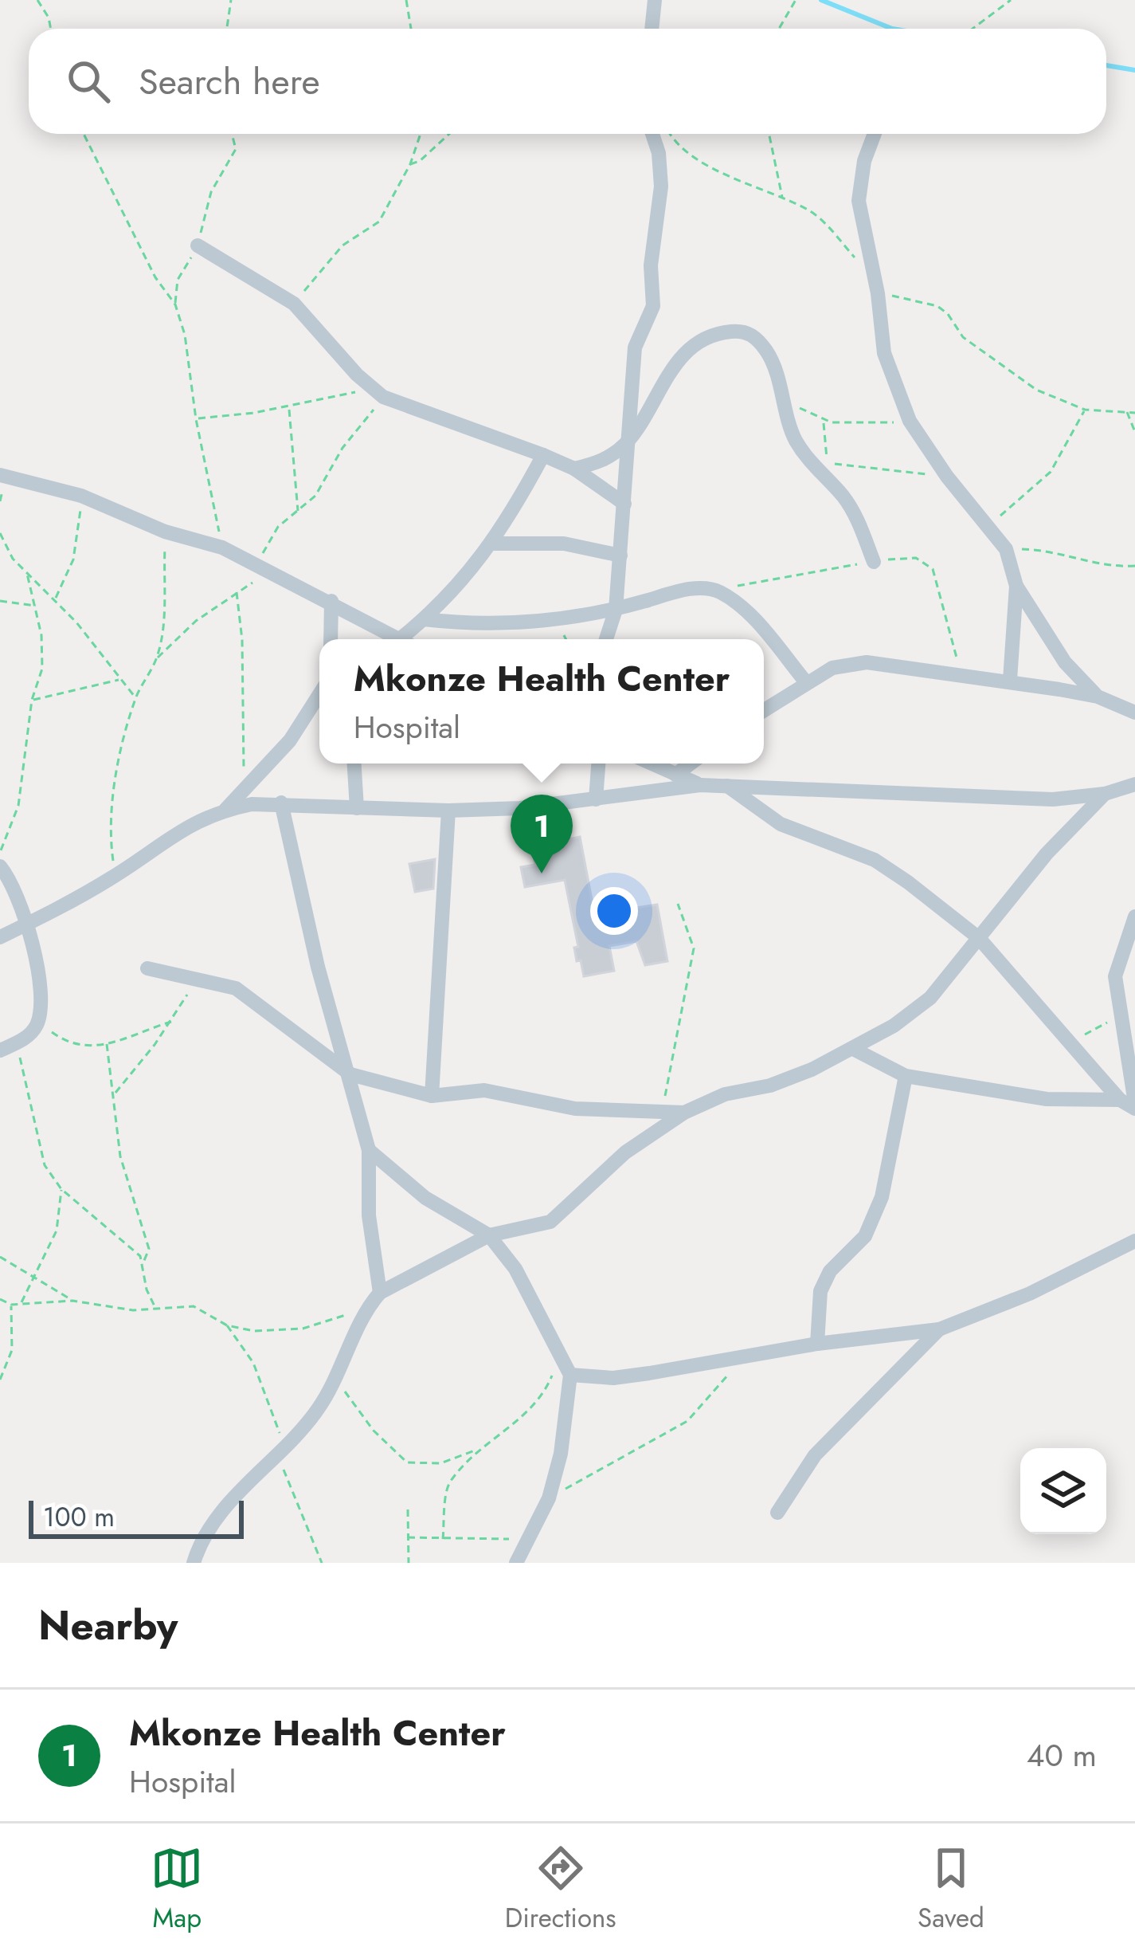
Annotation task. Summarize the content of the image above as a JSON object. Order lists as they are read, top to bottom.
{
  "scale_bar": "100 m",
  "page": {
    "search": "Search here",
    "popup": ["Mkonze Health Center", "Hospital"],
    "pins": "1",
    "scale": "100 m",
    "heading": "Nearby",
    "list": [
      {
        "mark": "1",
        "name": "Mkonze Health Center",
        "note": "Hospital",
        "value": "40 m"
      }
    ],
    "nav": ["Map", "Directions", "Saved"]
  }
}
